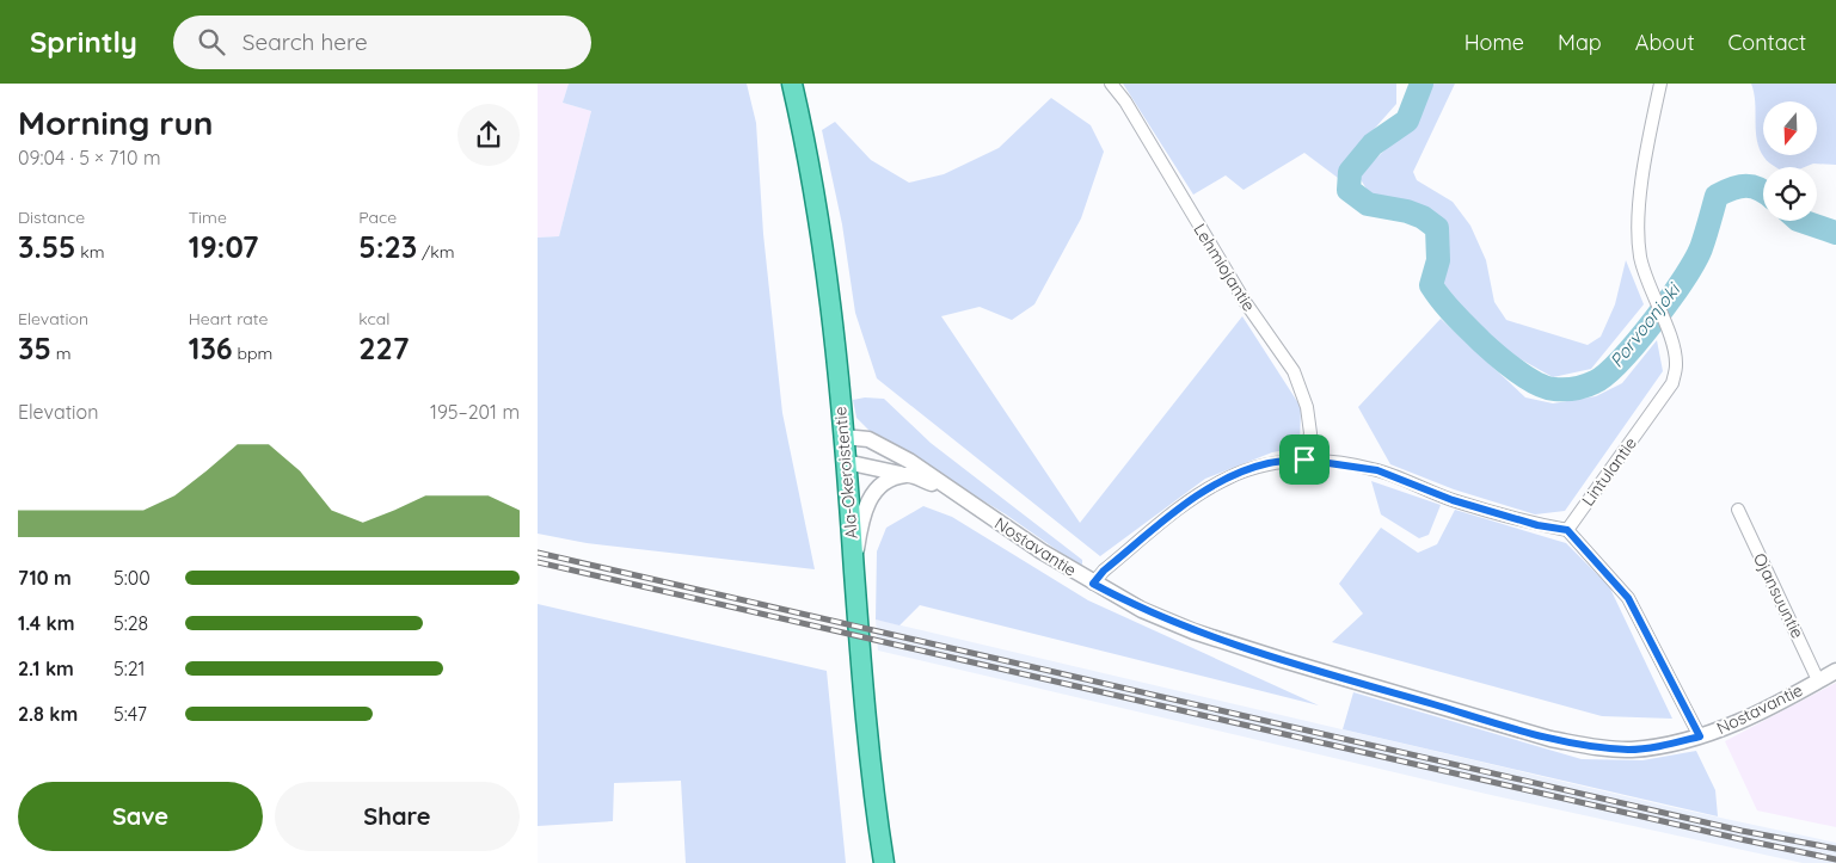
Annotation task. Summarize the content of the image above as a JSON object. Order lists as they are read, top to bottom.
{
  "streets": {
    "main road": ["Ala-Okeroistentie"],
    "street": [
      "Lehmiojantie",
      "Lintulantie",
      "Nostavantie",
      "Ojansuuntie"
    ]
  },
  "crossings": [
    ["Ala-Okeroistentie", "Nostavantie"],
    ["Nostavantie", "Ojansuuntie"]
  ],
  "water": ["Porvoonjoki"],
  "north": "bottom",
  "page": {
    "header": "Sprintly",
    "search": "Search here",
    "nav": [
      "Home",
      "Map",
      "About",
      "Contact"
    ],
    "heading": ["Morning run", "09:04 · 5 × 710 m"],
    "stats": [
      ["Distance", "3.55 km"],
      ["Time", "19:07"],
      ["Pace", "5:23 /km"],
      ["Elevation", "35 m"],
      ["Heart rate", "136 bpm"],
      ["kcal", "227"]
    ],
    "chart": ["Elevation", "195–201 m"],
    "list": [
      {
        "name": "710 m",
        "note": "5:00"
      },
      {
        "name": "1.4 km",
        "note": "5:28"
      },
      {
        "name": "2.1 km",
        "note": "5:21"
      },
      {
        "name": "2.8 km",
        "note": "5:47"
      }
    ],
    "buttons": ["Save", "Share"]
  }
}
